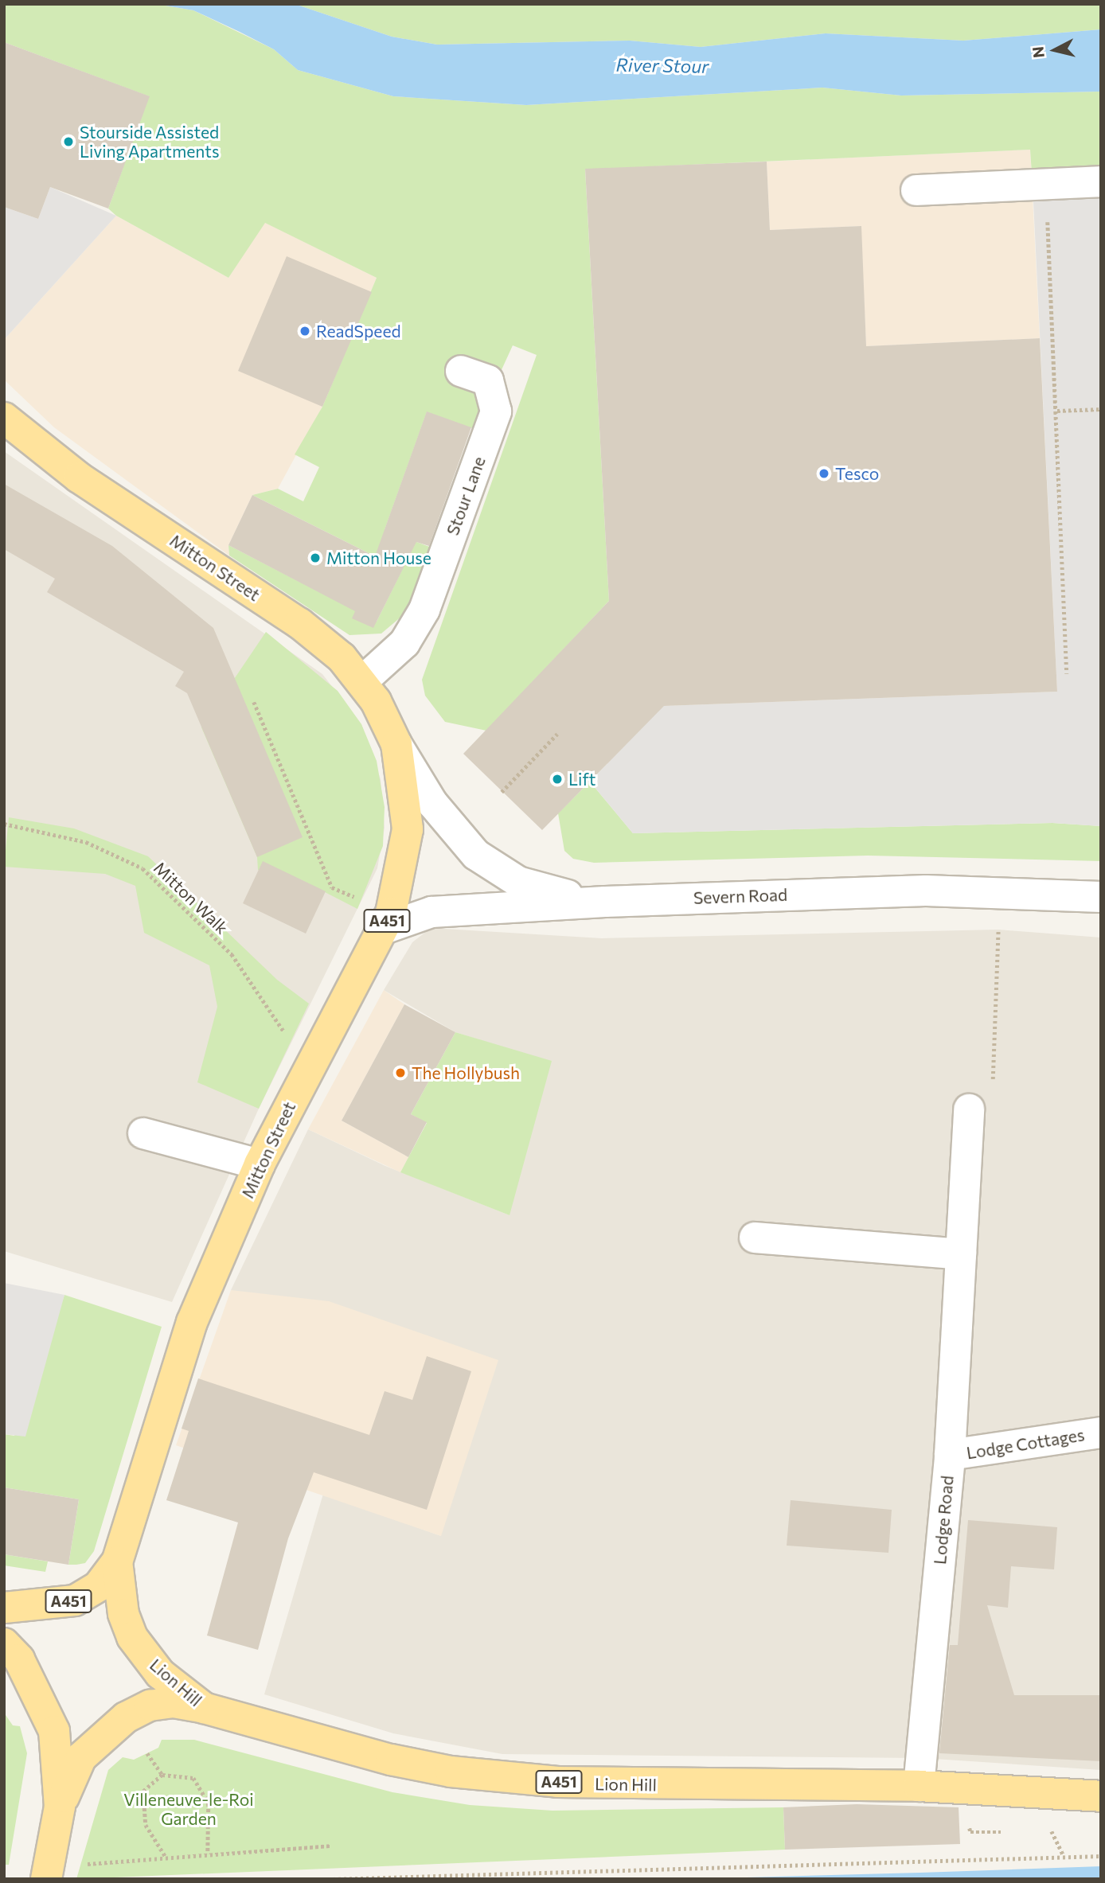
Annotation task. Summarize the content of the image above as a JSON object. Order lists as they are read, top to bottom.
{
  "streets": {
    "main road": ["Mitton Street", "A451", "Lion Hill"],
    "street": [
      "Stour Lane",
      "Severn Road",
      "Lodge Cottages",
      "Lodge Road"
    ],
    "path": ["Mitton Walk"]
  },
  "crossings": [
    ["Stour Lane", "Mitton Street"],
    ["Mitton Street", "Severn Road"],
    ["Mitton Street", "Mitton Walk"],
    ["Mitton Street", "A451"],
    ["Mitton Street", "Lion Hill"],
    ["A451", "Lion Hill"],
    ["Lodge Cottages", "Lodge Road"],
    ["Lodge Road", "Lion Hill"]
  ],
  "water": ["River Stour"],
  "parks": ["Villeneuve-le-Roi Garden"],
  "places": [
    "Stourside Assisted Living Apartments",
    "ReadSpeed",
    "Tesco",
    "Mitton House",
    "Lift",
    "The Hollybush"
  ],
  "north": "left"
}
